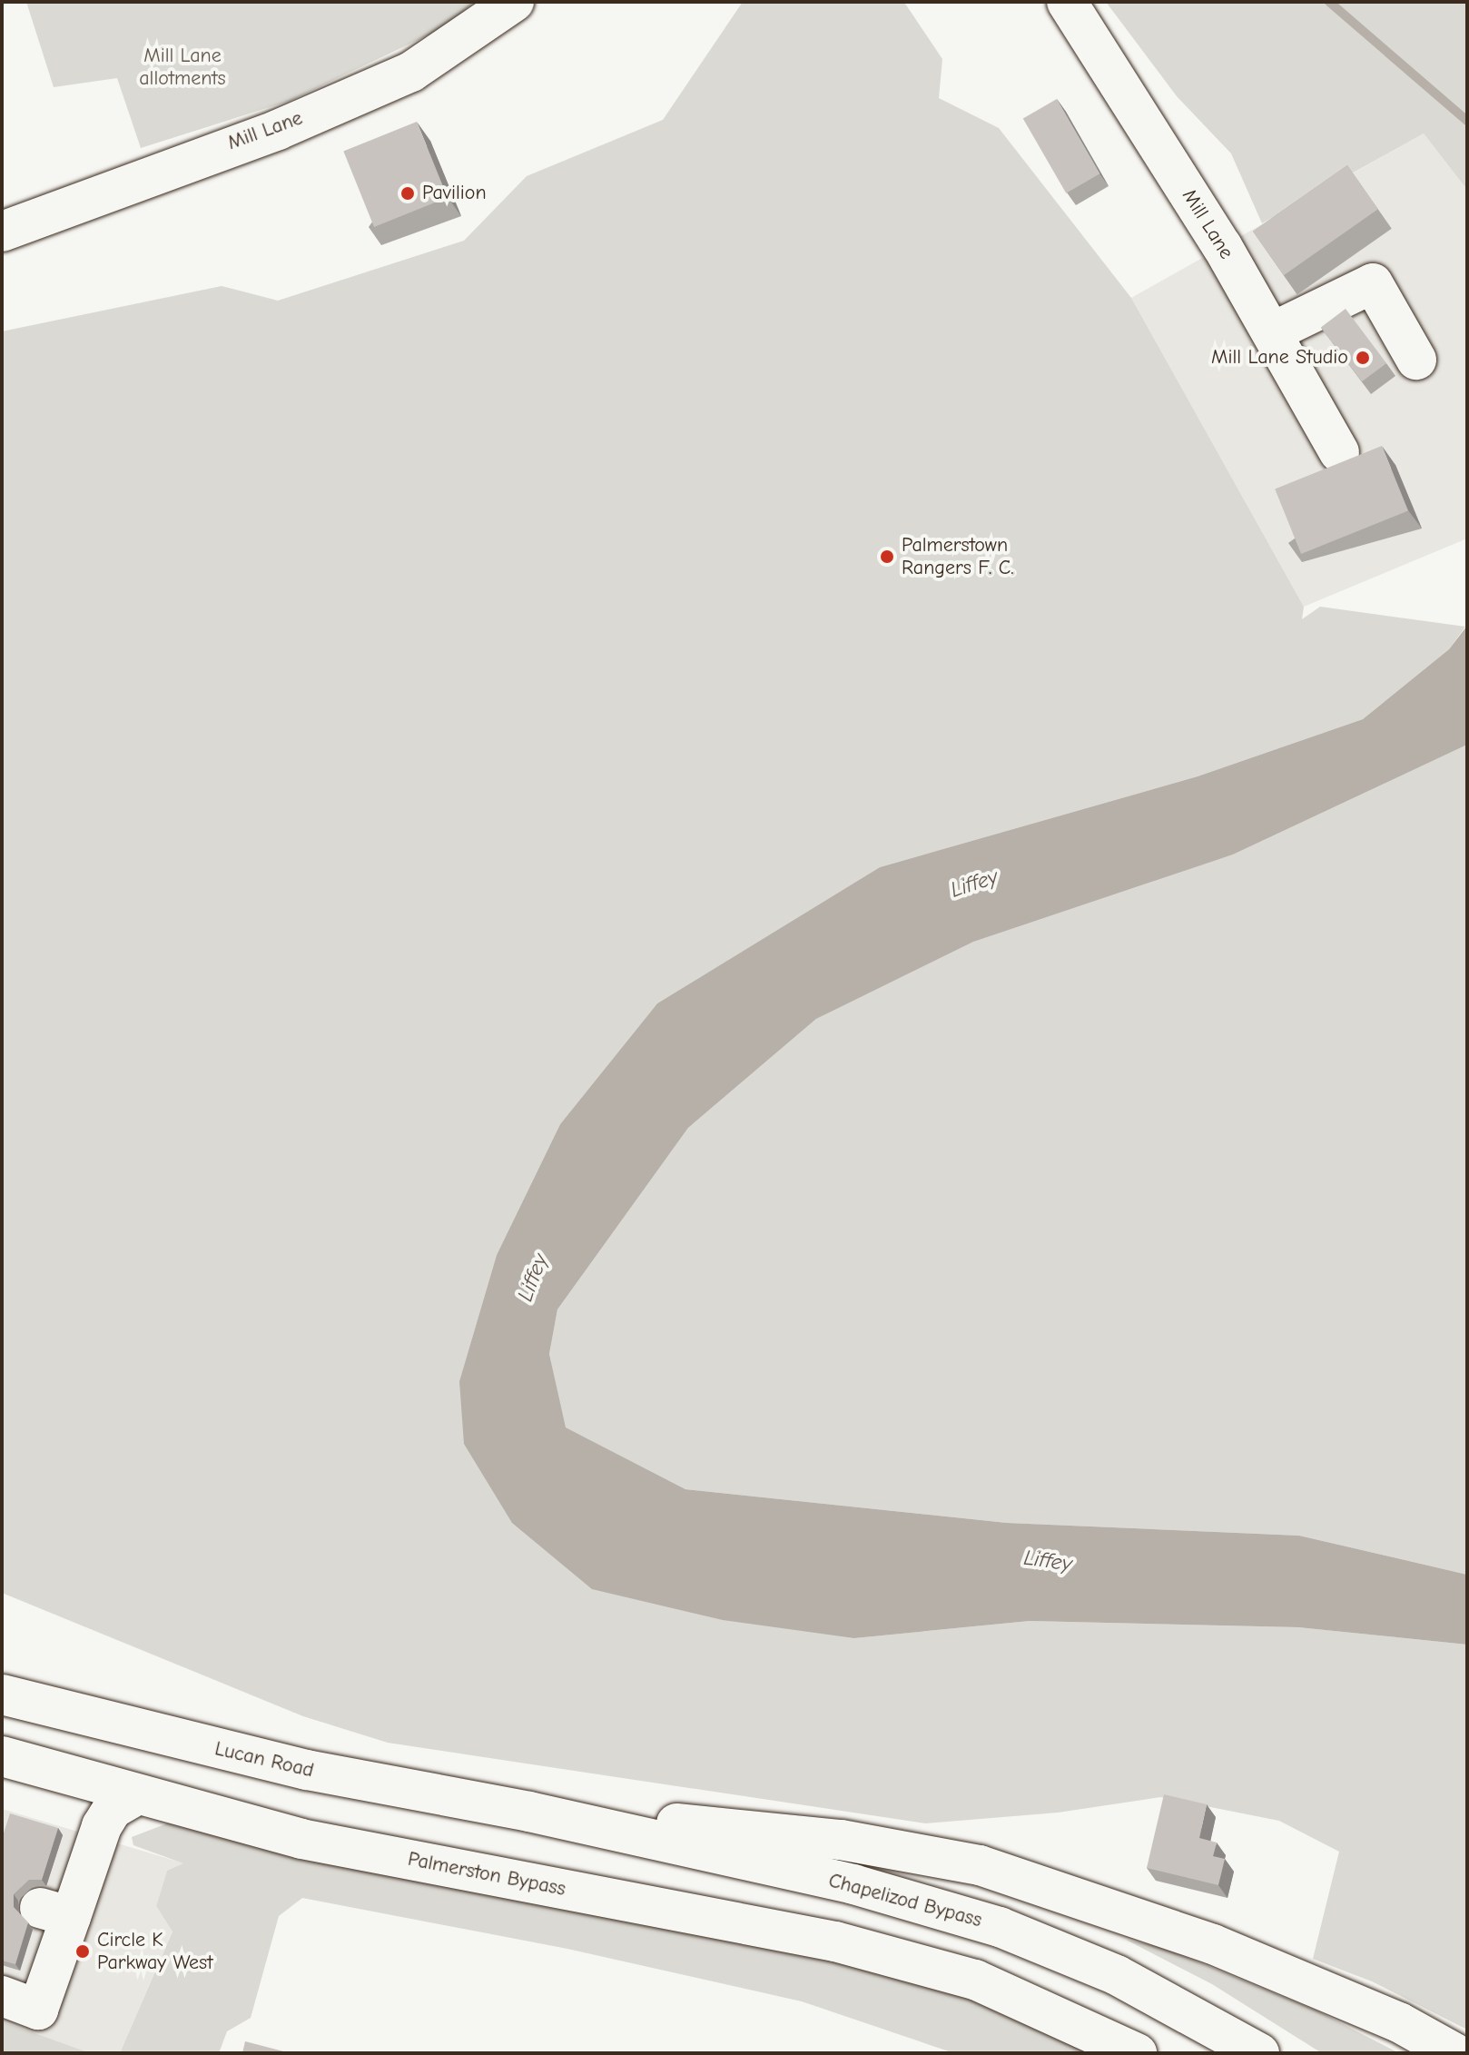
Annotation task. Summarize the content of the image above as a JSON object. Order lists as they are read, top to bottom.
{
  "streets": {
    "main road": [
      "Mill Lane",
      "Lucan Road",
      "Palmerston Bypass",
      "Chapelizod Bypass"
    ]
  },
  "crossings": [
    ["Lucan Road", "Chapelizod Bypass"]
  ],
  "water": ["Liffey"],
  "parks": ["Mill Lane allotments"],
  "places": [
    "Pavilion",
    "Mill Lane Studio",
    "Palmerstown Rangers F. C.",
    "Circle K Parkway West"
  ]
}
